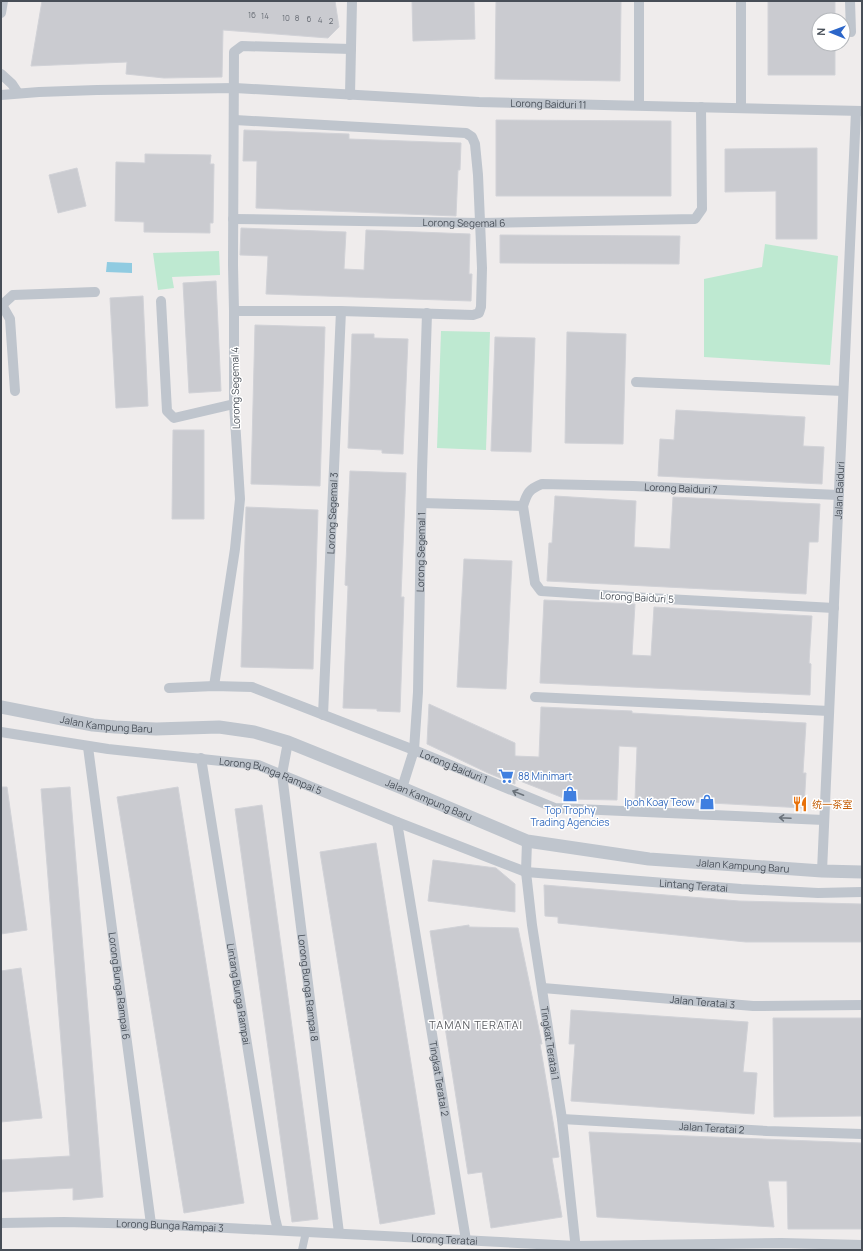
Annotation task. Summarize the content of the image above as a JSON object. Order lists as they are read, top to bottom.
{
  "streets": {
    "street": [
      "Lorong Baiduri 11",
      "Lorong Segemal 6",
      "Lorong Segemal 4",
      "Lorong Baiduri 7",
      "Jalan Baiduri",
      "Lorong Segemal 3",
      "Lorong Segemal 1",
      "Lorong Baiduri 5",
      "Jalan Kampung Baru",
      "Lorong Baiduri 1",
      "Lorong Bunga Rampai 5",
      "Lintang Teratai",
      "Lorong Bunga Rampai 6",
      "Lorong Bunga Rampai 8",
      "Lintang Bunga Rampai",
      "Jalan Teratai 3",
      "Tingkat Teratai 1",
      "Tingkat Teratai 2",
      "Jalan Teratai 2",
      "Lorong Bunga Rampai 3",
      "Lorong Teratai"
    ]
  },
  "crossings": [
    ["Lorong Baiduri 11", "Lorong Segemal 6"],
    ["Lorong Baiduri 11", "Lorong Segemal 4"],
    ["Lorong Baiduri 11", "Jalan Baiduri"],
    ["Lorong Segemal 6", "Lorong Segemal 4"],
    ["Lorong Baiduri 7", "Jalan Baiduri"],
    ["Lorong Baiduri 7", "Lorong Baiduri 5"],
    ["Jalan Baiduri", "Lorong Baiduri 5"],
    ["Jalan Baiduri", "Jalan Kampung Baru"],
    ["Jalan Baiduri", "Lorong Baiduri 1"],
    ["Lorong Segemal 1", "Jalan Kampung Baru"],
    ["Lorong Segemal 1", "Lorong Baiduri 1"],
    ["Jalan Kampung Baru", "Lorong Bunga Rampai 8"],
    ["Jalan Kampung Baru", "Tingkat Teratai 1"],
    ["Lorong Bunga Rampai 5", "Lintang Teratai"],
    ["Lorong Bunga Rampai 5", "Lorong Bunga Rampai 6"],
    ["Lorong Bunga Rampai 5", "Lorong Bunga Rampai 8"],
    ["Lorong Bunga Rampai 5", "Lintang Bunga Rampai"],
    ["Lorong Bunga Rampai 5", "Tingkat Teratai 1"],
    ["Lorong Bunga Rampai 5", "Tingkat Teratai 2"],
    ["Lintang Teratai", "Tingkat Teratai 1"],
    ["Lorong Bunga Rampai 6", "Lorong Bunga Rampai 3"],
    ["Lorong Bunga Rampai 8", "Lorong Bunga Rampai 3"],
    ["Lorong Bunga Rampai 8", "Lorong Teratai"],
    ["Lintang Bunga Rampai", "Lorong Bunga Rampai 3"],
    ["Jalan Teratai 3", "Tingkat Teratai 1"],
    ["Tingkat Teratai 1", "Jalan Teratai 2"],
    ["Tingkat Teratai 1", "Lorong Teratai"],
    ["Tingkat Teratai 2", "Lorong Teratai"],
    ["Lorong Bunga Rampai 3", "Lorong Teratai"]
  ],
  "one_way": ["Lorong Baiduri 1"],
  "districts": ["TAMAN TERATAI"],
  "places": {
    "supermarket": ["88 Minimart"],
    "shop": ["Top Trophy Trading Agencies", "Ipoh Koay Teow"],
    "restaurant": ["统一茶室"]
  },
  "house_numbers": [
    "16",
    "14",
    "10",
    "8",
    "6",
    "4",
    "2"
  ],
  "north": "left"
}
